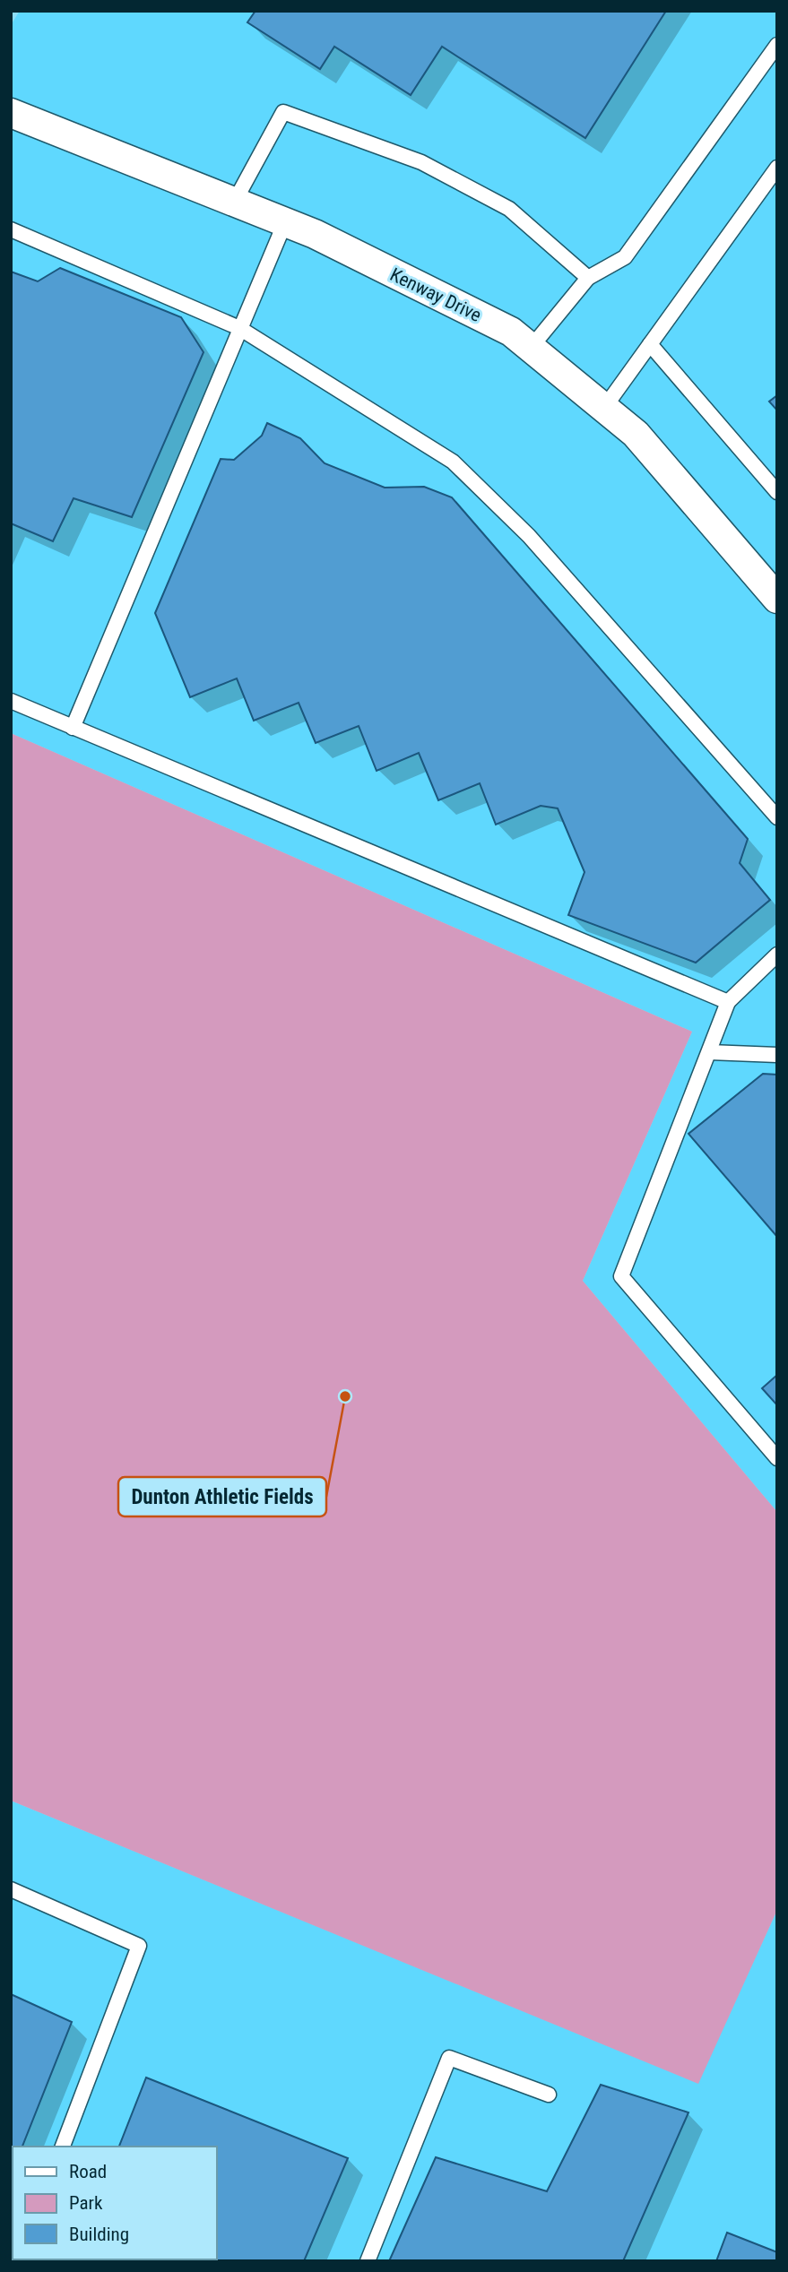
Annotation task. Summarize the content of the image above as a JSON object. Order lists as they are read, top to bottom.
{
  "streets": {
    "street": ["Kenway Drive"]
  },
  "places": ["Dunton Athletic Fields"],
  "legend": ["Road", "Park", "Building"]
}
